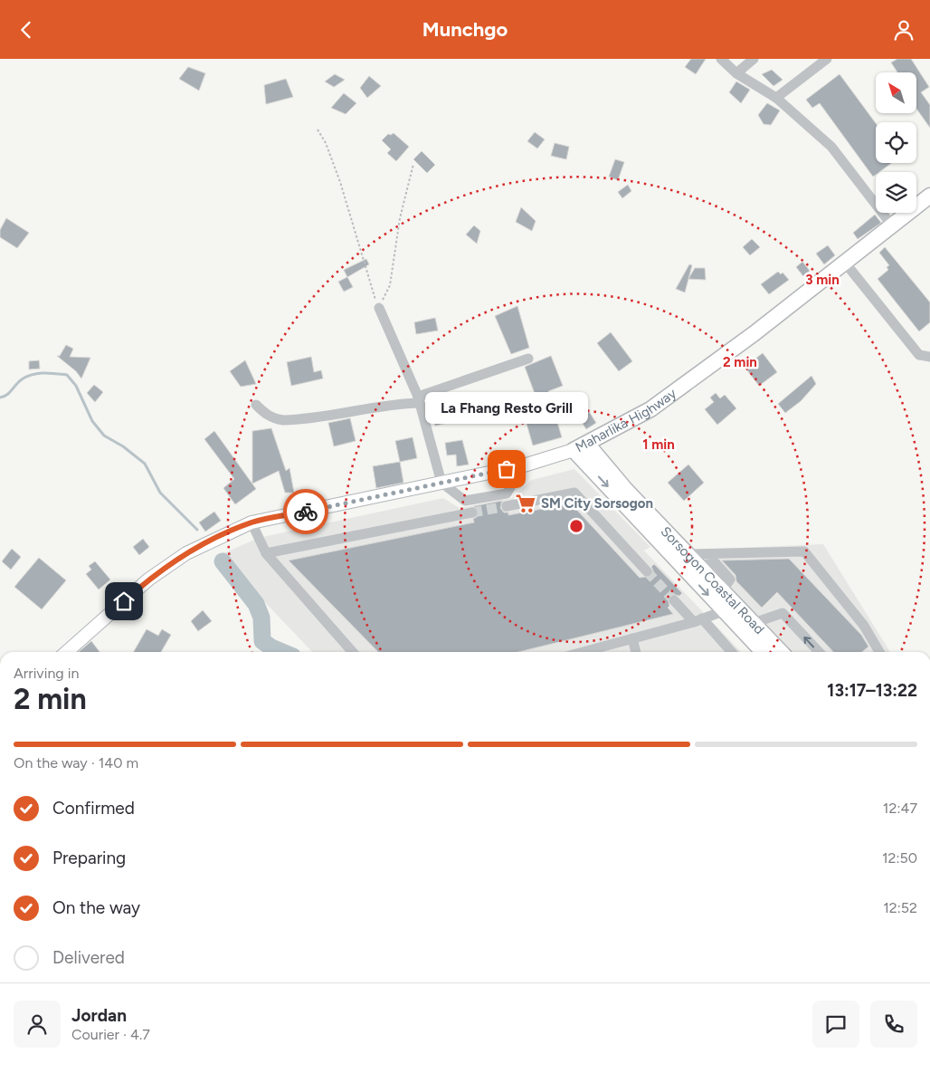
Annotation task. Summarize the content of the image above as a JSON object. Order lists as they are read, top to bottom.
{
  "streets": {
    "highway": ["Maharlika Highway", "Sorsogon Coastal Road"]
  },
  "crossings": [
    ["Maharlika Highway", "Sorsogon Coastal Road"]
  ],
  "places": {
    "other": ["La Fhang Resto Grill"],
    "supermarket": ["SM City Sorsogon"]
  },
  "north": "top left",
  "page": {
    "header": "Munchgo",
    "bubble": "La Fhang Resto Grill",
    "heading": ["2 min", "Arriving in", "13:17–13:22"],
    "panel": ["Jordan", "Courier · 4.7"],
    "bar": "On the way · 140 m",
    "list": [
      ["Confirmed", "12:47"],
      ["Preparing", "12:50"],
      ["On the way", "12:52"],
      "Delivered"
    ]
  },
  "rings": ["3 min", "2 min", "1 min"]
}
